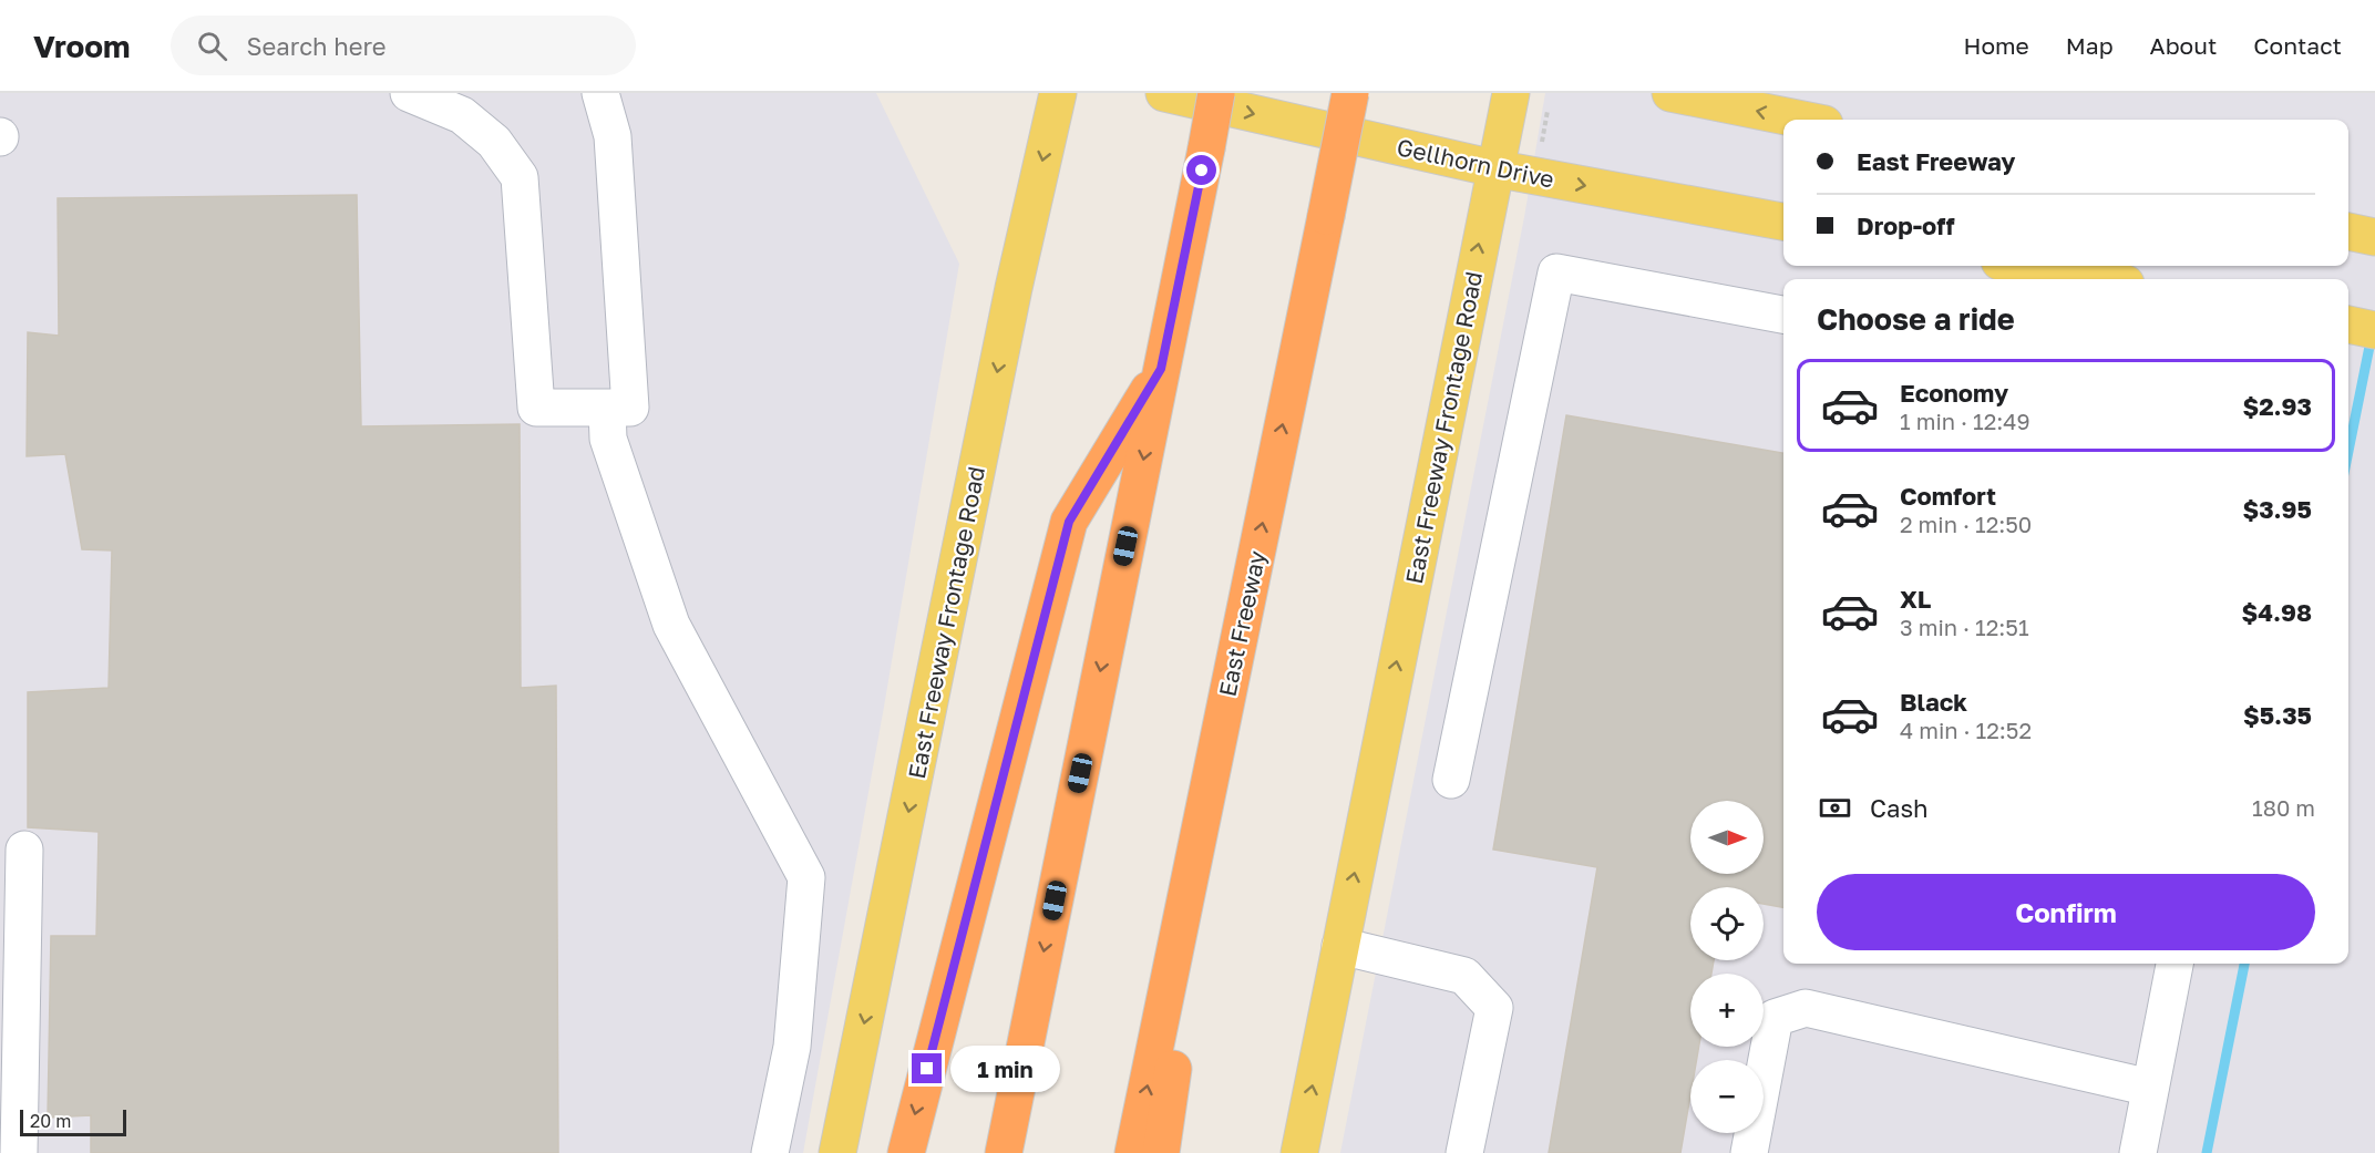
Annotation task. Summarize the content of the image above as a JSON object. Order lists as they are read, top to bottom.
{
  "streets": {
    "highway": ["East Freeway"],
    "main road": ["Gellhorn Drive", "East Freeway Frontage Road"]
  },
  "crossings": [
    ["Gellhorn Drive", "East Freeway Frontage Road"]
  ],
  "one_way": ["Gellhorn Drive"],
  "scale_bar": "20 m",
  "north": "right",
  "page": {
    "header": "Vroom",
    "search": "Search here",
    "nav": [
      "Home",
      "Map",
      "About",
      "Contact"
    ],
    "banner": ["East Freeway", "Drop-off"],
    "heading": "Choose a ride",
    "list": [
      {
        "name": "Economy",
        "note": "1 min · 12:49",
        "value": "$2.93"
      },
      {
        "name": "Comfort",
        "note": "2 min · 12:50",
        "value": "$3.95"
      },
      {
        "name": "XL",
        "note": "3 min · 12:51",
        "value": "$4.98"
      },
      {
        "name": "Black",
        "note": "4 min · 12:52",
        "value": "$5.35"
      }
    ],
    "pay": ["Cash", "180 m"],
    "map_buttons": ["+", "−"],
    "buttons": "Confirm",
    "bubble": "1 min",
    "scale": "20 m"
  }
}
